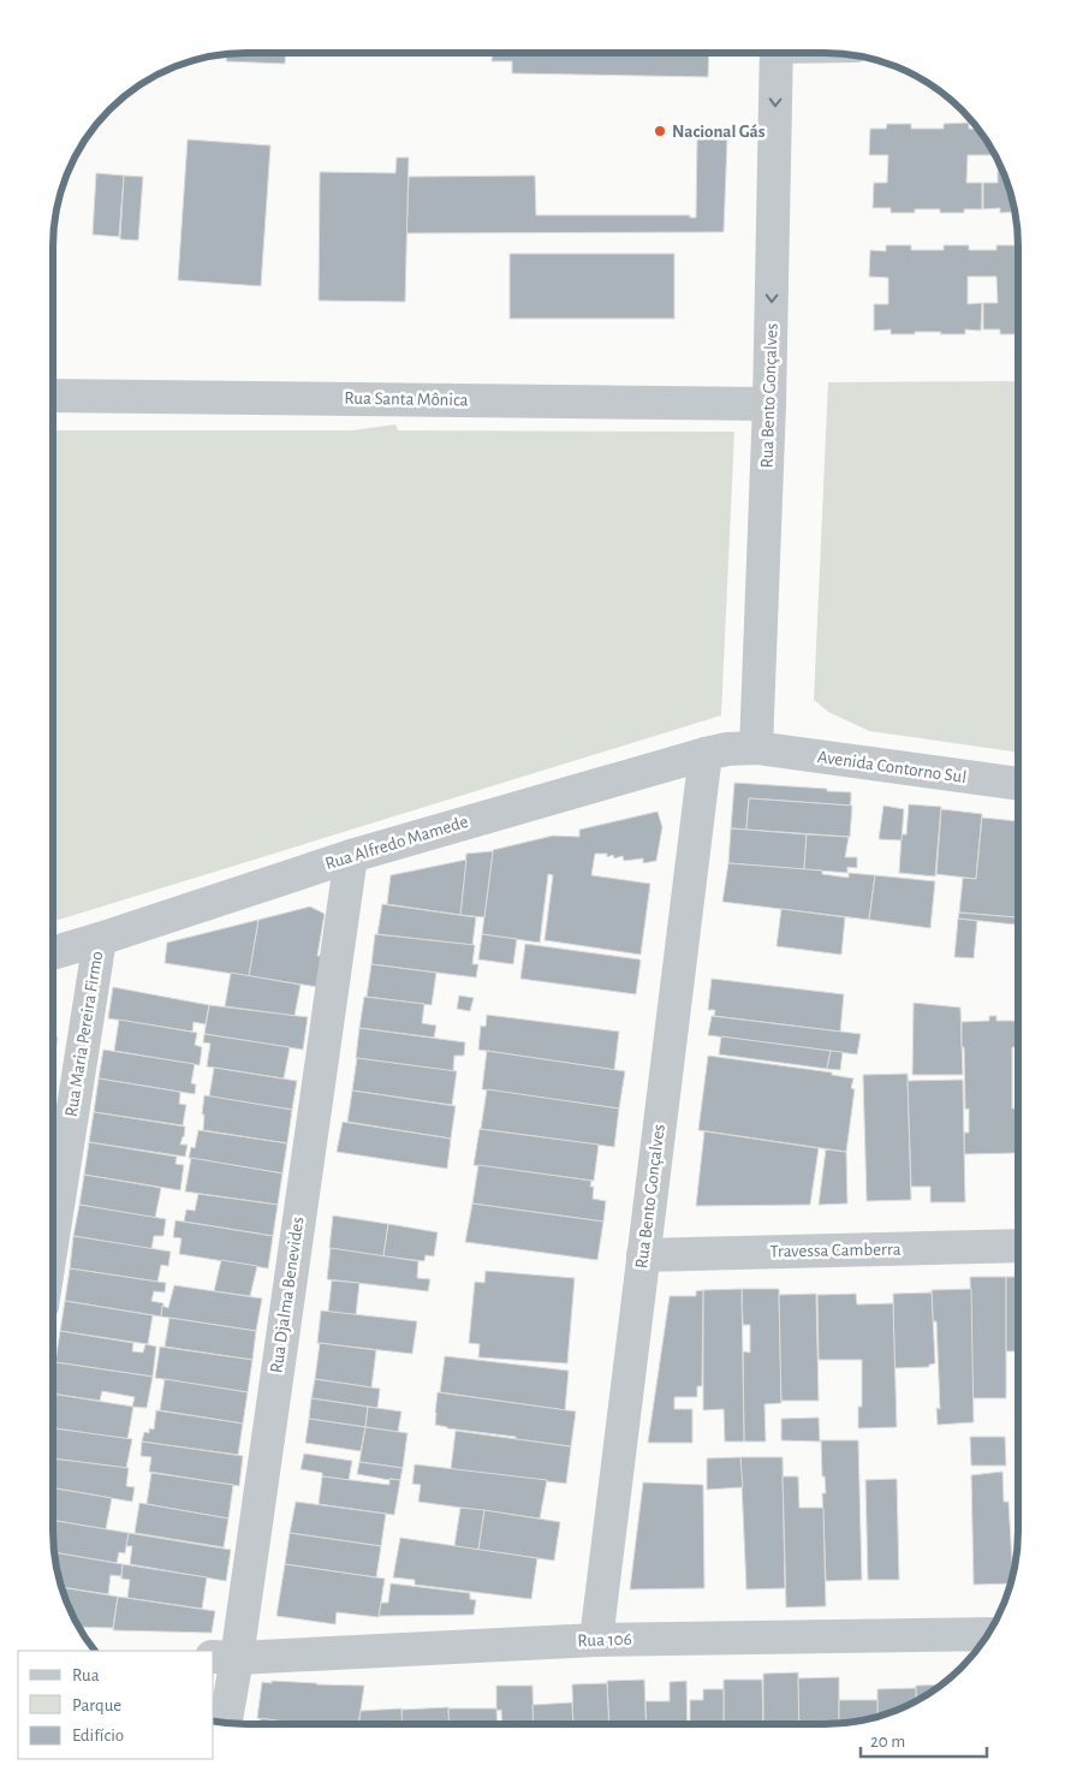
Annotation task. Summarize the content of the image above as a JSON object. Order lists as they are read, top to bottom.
{
  "streets": {
    "street": [
      "Rua Bento Gonçalves",
      "Rua Santa Mônica",
      "Avenida Contorno Sul",
      "Rua Alfredo Mamede",
      "Rua Maria Pereira Firmo",
      "Travessa Camberra",
      "Rua Djalma Benevides",
      "Rua 106"
    ]
  },
  "crossings": [
    ["Rua Bento Gonçalves", "Rua Santa Mônica"],
    ["Rua Bento Gonçalves", "Avenida Contorno Sul"],
    ["Rua Bento Gonçalves", "Rua Alfredo Mamede"],
    ["Rua Bento Gonçalves", "Travessa Camberra"],
    ["Rua Bento Gonçalves", "Rua 106"],
    ["Avenida Contorno Sul", "Rua Alfredo Mamede"],
    ["Rua Alfredo Mamede", "Rua Maria Pereira Firmo"],
    ["Rua Alfredo Mamede", "Rua Djalma Benevides"],
    ["Rua Djalma Benevides", "Rua 106"]
  ],
  "places": ["Nacional Gás"],
  "legend": ["Rua", "Parque", "Edifício"],
  "scale_bar": "20 m"
}
